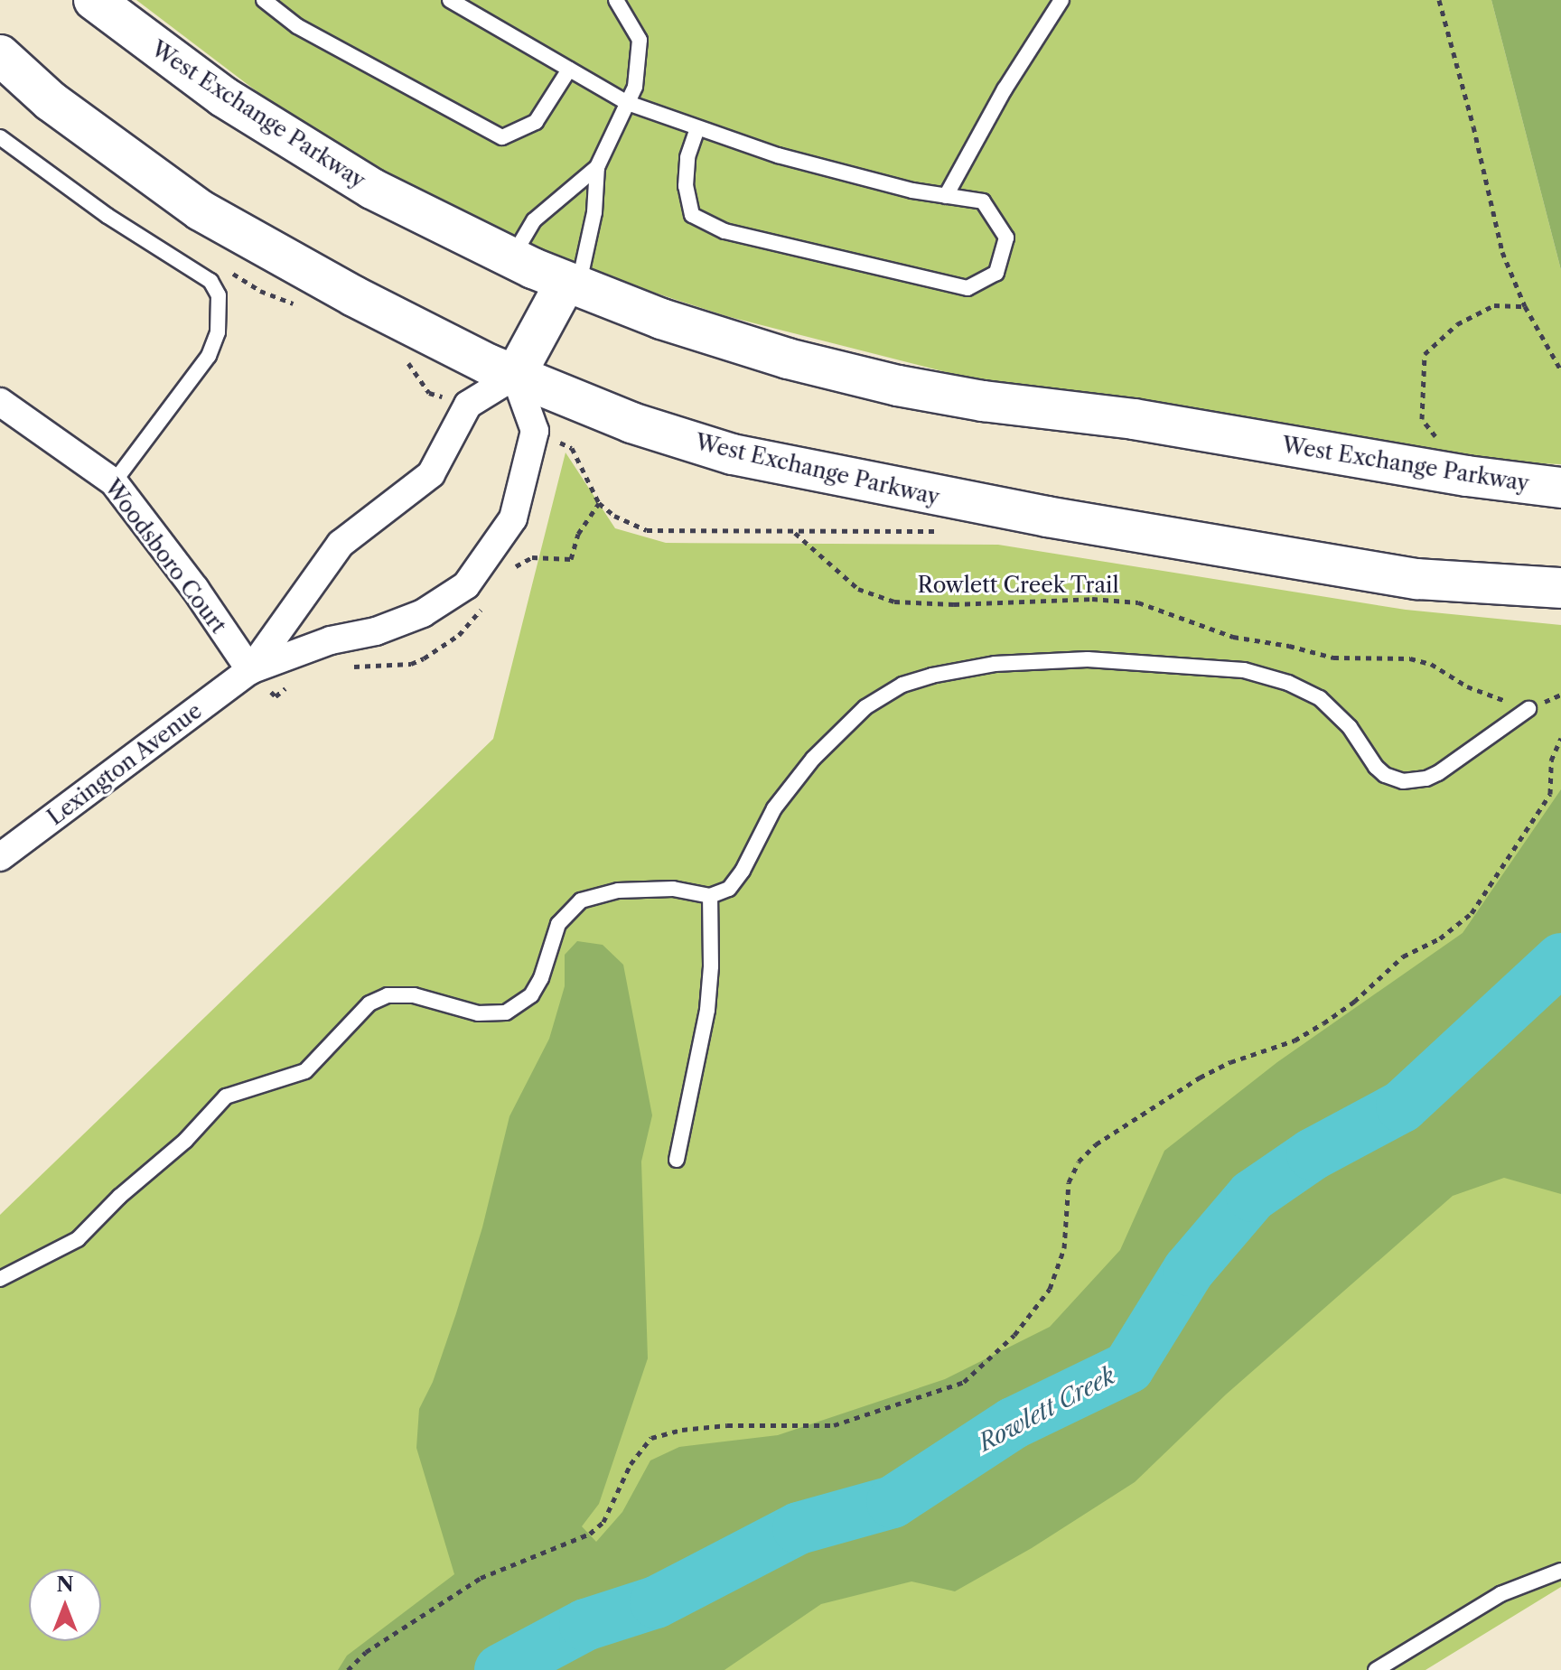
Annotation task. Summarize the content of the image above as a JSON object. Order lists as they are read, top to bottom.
{
  "streets": {
    "main road": ["West Exchange Parkway"],
    "street": ["Woodsboro Court", "Lexington Avenue"],
    "path": ["Rowlett Creek Trail"]
  },
  "crossings": [
    ["West Exchange Parkway", "Lexington Avenue"],
    ["Woodsboro Court", "Lexington Avenue"]
  ],
  "water": ["Rowlett Creek"],
  "north": "top"
}
